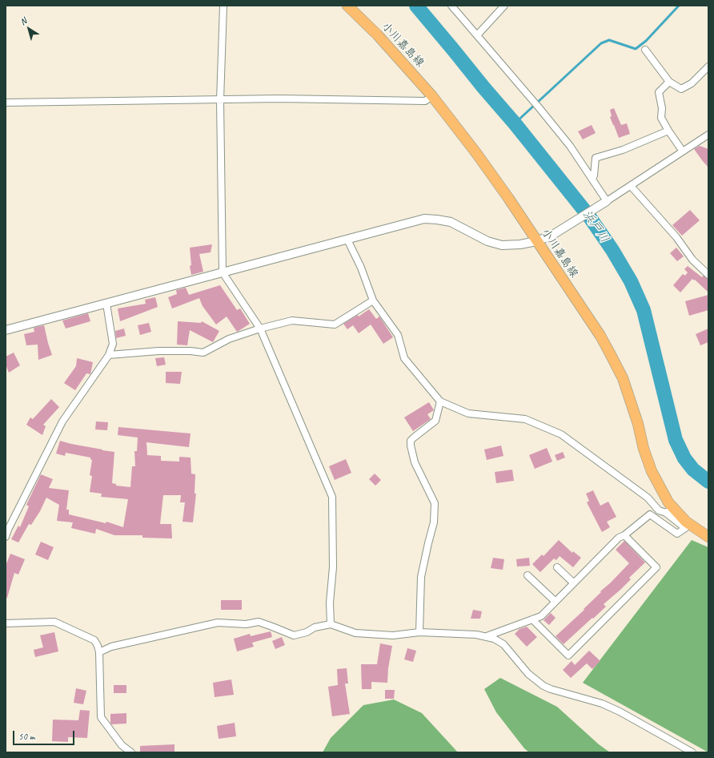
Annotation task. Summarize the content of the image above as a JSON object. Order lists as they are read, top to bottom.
{
  "streets": {
    "main road": ["小川嘉島線"]
  },
  "water": ["浜戸川"],
  "scale_bar": "50 m",
  "north": "top left"
}
